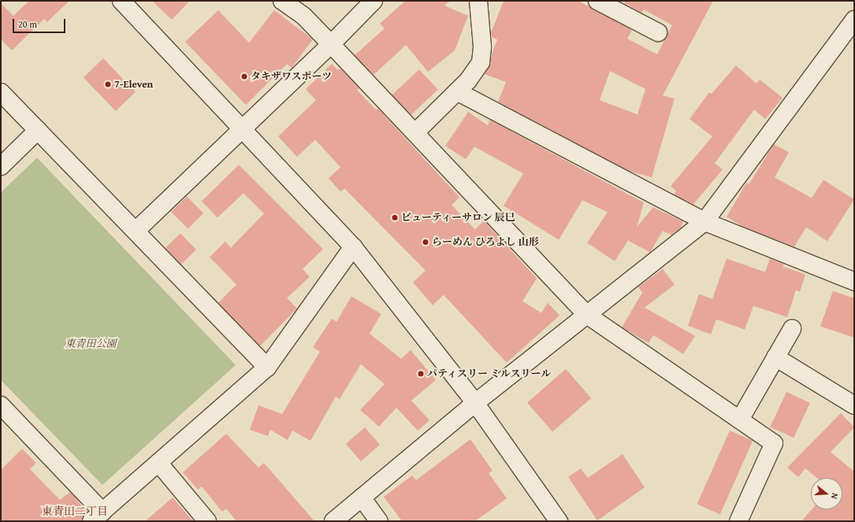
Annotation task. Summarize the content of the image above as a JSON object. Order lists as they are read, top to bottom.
{
  "districts": ["東青田二丁目"],
  "parks": ["東青田公園"],
  "places": [
    "タキザワスポーツ",
    "7-Eleven",
    "ビューティーサロン 辰巳",
    "らーめん ひろよし 山形",
    "パティスリー ミルスリール"
  ],
  "scale_bar": "20 m",
  "north": "right"
}
